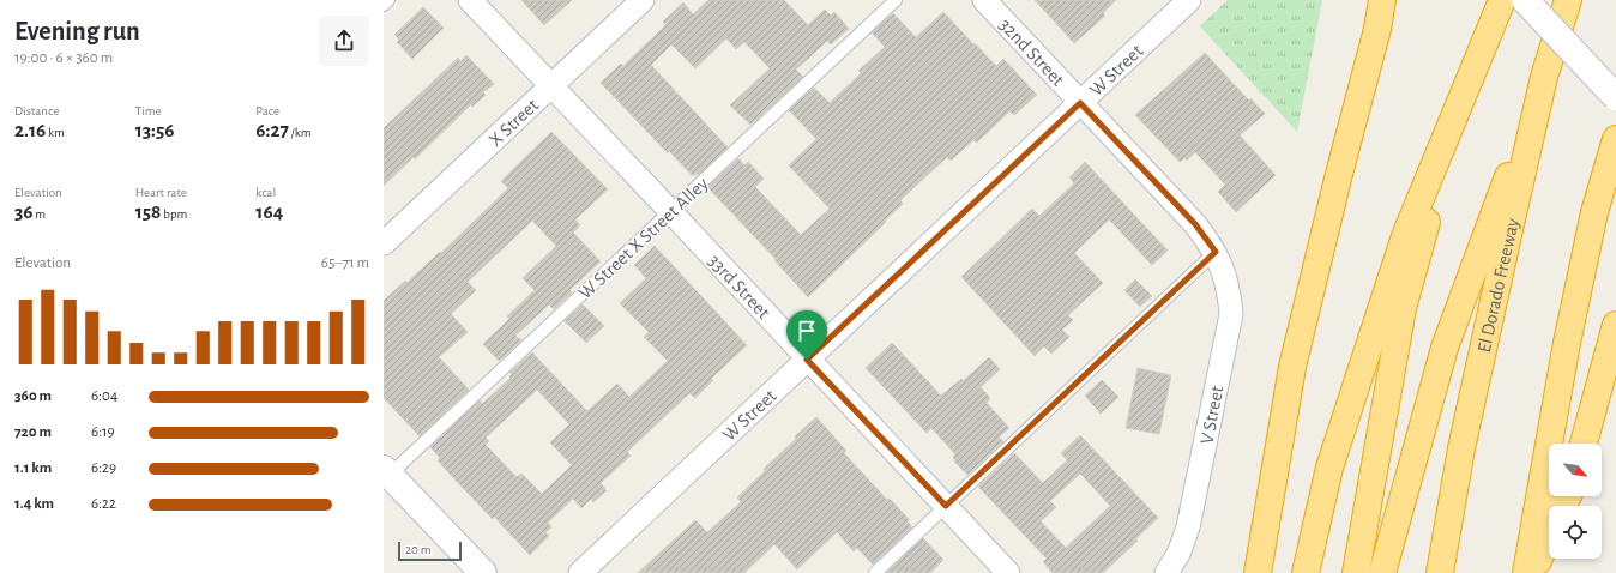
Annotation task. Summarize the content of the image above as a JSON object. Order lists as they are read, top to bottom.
{
  "streets": {
    "highway": ["El Dorado Freeway"],
    "street": [
      "32nd Street",
      "W Street",
      "X Street",
      "33rd Street",
      "V Street"
    ],
    "lane": ["W Street X Street Alley"]
  },
  "crossings": [
    ["32nd Street", "W Street"],
    ["32nd Street", "V Street"],
    ["W Street", "33rd Street"],
    ["X Street", "33rd Street"],
    ["W Street X Street Alley", "33rd Street"]
  ],
  "scale_bar": "20 m",
  "north": "bottom right",
  "page": {
    "heading": ["Evening run", "19:00 · 6 × 360 m"],
    "stats": [
      ["Distance", "2.16 km"],
      ["Time", "13:56"],
      ["Pace", "6:27 /km"],
      ["Elevation", "36 m"],
      ["Heart rate", "158 bpm"],
      ["kcal", "164"]
    ],
    "chart": ["Elevation", "65–71 m"],
    "list": [
      {
        "name": "360 m",
        "note": "6:04"
      },
      {
        "name": "720 m",
        "note": "6:19"
      },
      {
        "name": "1.1 km",
        "note": "6:29"
      },
      {
        "name": "1.4 km",
        "note": "6:22"
      }
    ],
    "scale": "20 m"
  }
}
